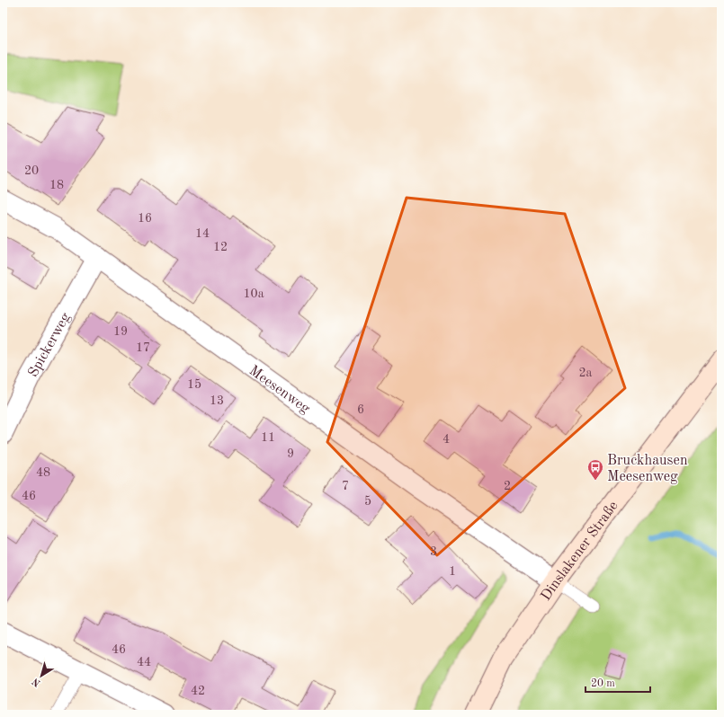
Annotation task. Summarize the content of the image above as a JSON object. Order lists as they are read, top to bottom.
{
  "streets": {
    "main road": ["Dinslakener Straße"],
    "street": ["Spickerweg", "Meesenweg"]
  },
  "crossings": [
    ["Spickerweg", "Meesenweg"],
    ["Meesenweg", "Dinslakener Straße"]
  ],
  "places": {
    "bus stop": ["Bruckhausen Meesenweg"]
  },
  "house_numbers": [
    "20",
    "18",
    "16",
    "14",
    "12",
    "10a",
    "19",
    "17",
    "2a",
    "15",
    "13",
    "6",
    "11",
    "4",
    "9",
    "48",
    "7",
    "2",
    "46",
    "5",
    "3",
    "1",
    "46",
    "44",
    "42"
  ],
  "scale_bar": "20 m",
  "north": "bottom left"
}
